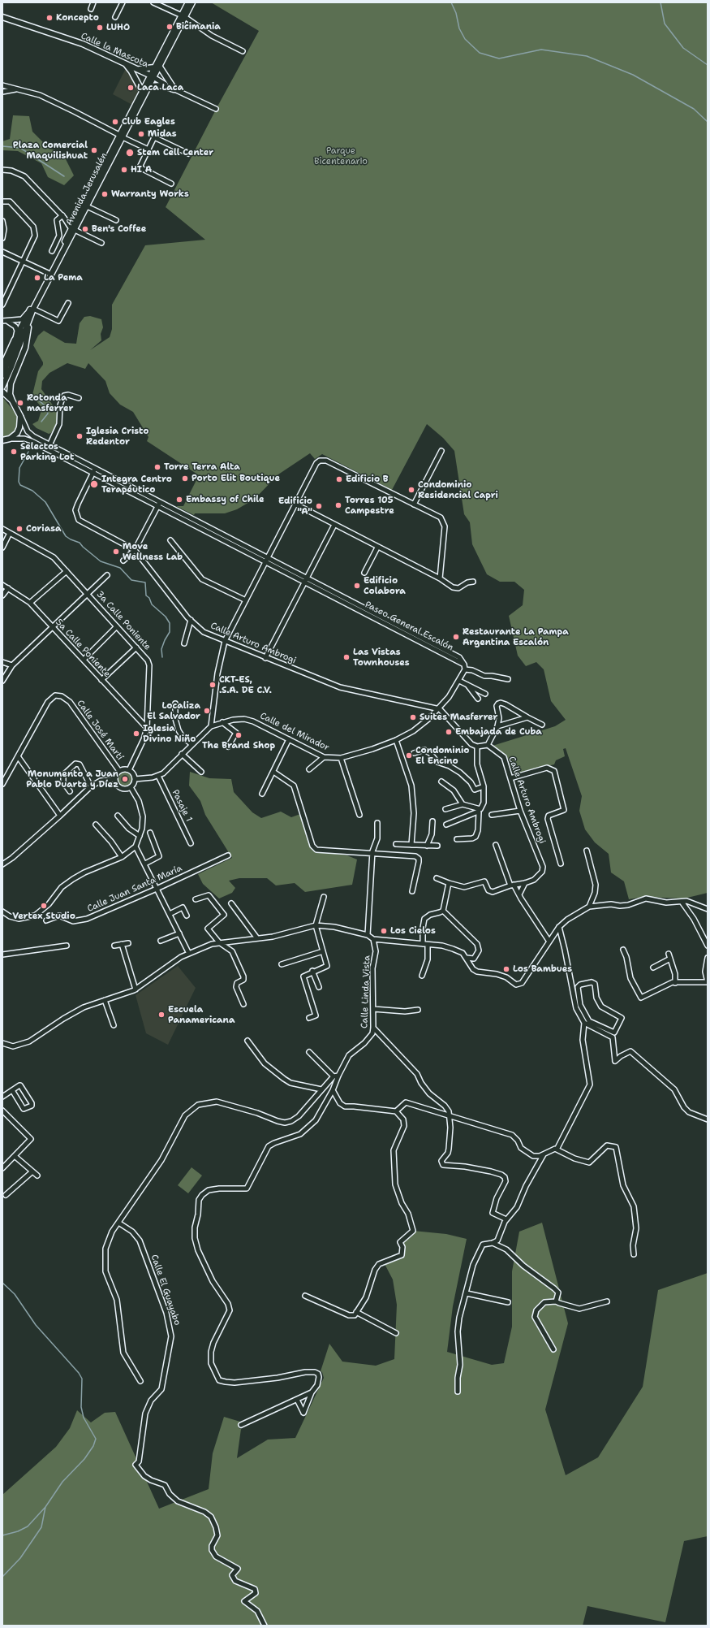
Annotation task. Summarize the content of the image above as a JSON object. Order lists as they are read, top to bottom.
{
  "streets": {
    "main road": ["Calle la Mascota", "Avenida Jerusalén"],
    "street": [
      "3a Calle Poniente",
      "Paseo General Escalón",
      "Calle Arturo Ambrogi",
      "5a Calle Poniente",
      "Calle José Martí",
      "Calle del Mirador",
      "Pasaje 1",
      "Calle Juan Santa María",
      "Calle Linda Vista",
      "Calle El Guayabo"
    ]
  },
  "crossings": [
    ["Calle la Mascota", "Avenida Jerusalén"],
    ["3a Calle Poniente", "5a Calle Poniente"],
    ["3a Calle Poniente", "Calle José Martí"],
    ["Paseo General Escalón", "Calle Arturo Ambrogi"],
    ["Calle Arturo Ambrogi", "Calle del Mirador"],
    ["Calle del Mirador", "Pasaje 1"]
  ],
  "parks": ["Parque Bicentenario"],
  "places": [
    "Koncepto",
    "Bicimania",
    "LUHO",
    "Laca Laca",
    "Club Eagles",
    "Midas",
    "Plaza Comercial Maquilishuat",
    "Stem Cell Center",
    "HI A",
    "Warranty Works",
    "Ben's Coffee",
    "La Pema",
    "Rotonda masferrer",
    "Iglesia Cristo Redentor",
    "Selectos Parking Lot",
    "Torre Terra Alta",
    "Porto Elit Boutique",
    "Edificio B",
    "Integra Centro Terapéutico",
    "Condominio Residencial Capri",
    "Embassy of Chile",
    "Torres 105 Campestre",
    "Edificio \"A\"",
    "Coriasa",
    "Move Wellness Lab",
    "Edificio Colabora",
    "Restaurante La Pampa Argentina Escalón",
    "Las Vistas Townhouses",
    "CKT-ES, .S.A. DE C.V.",
    "Localiza El Salvador",
    "Suites Masferrer",
    "Embajada de Cuba",
    "Iglesia Divino Niño",
    "The Brand Shop",
    "Condominio El Encino",
    "Monumento a Juan Pablo Duarte y Díez",
    "Vertex Studio",
    "Los Cielos",
    "Los Bambues",
    "Escuela Panamericana"
  ]
}
